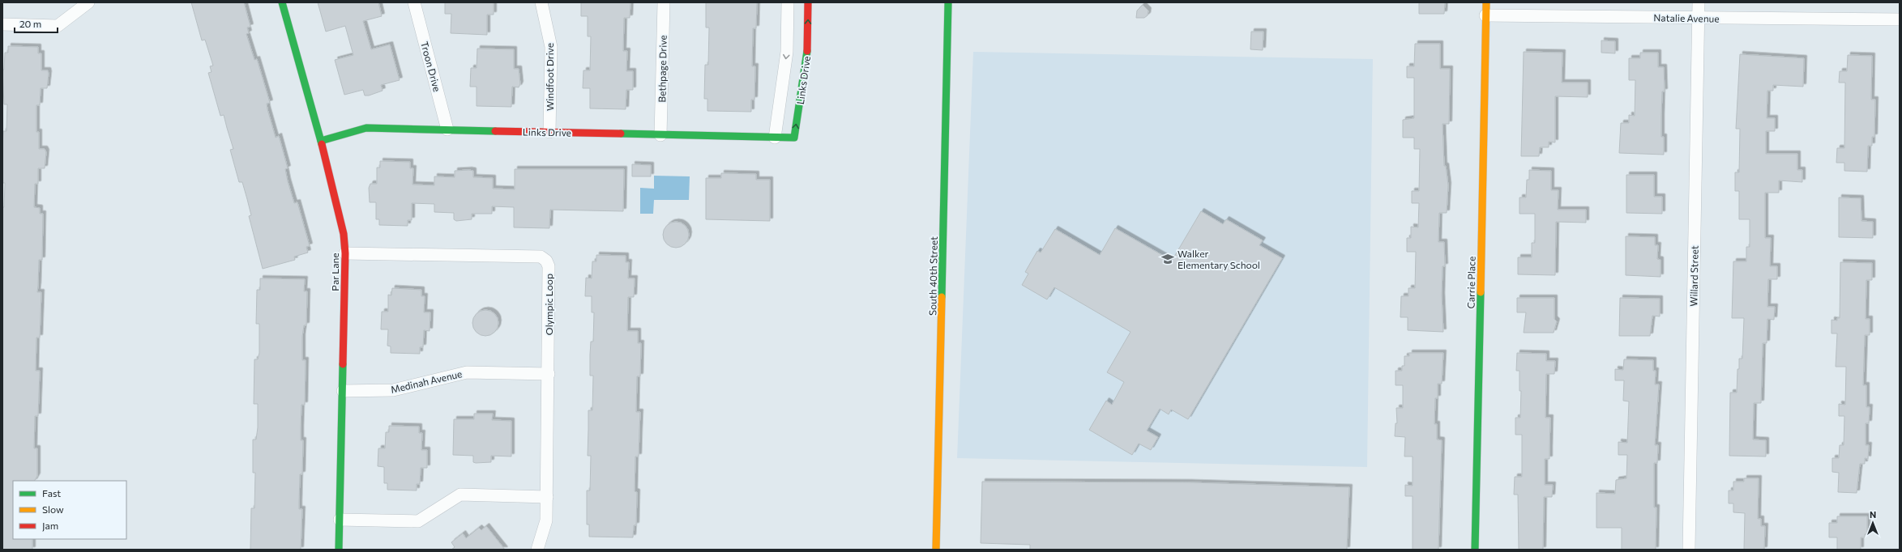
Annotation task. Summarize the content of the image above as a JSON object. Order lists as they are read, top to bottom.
{
  "streets": {
    "street": [
      "Natalie Avenue",
      "Troon Drive",
      "Bethpage Drive",
      "Windfoot Drive",
      "Links Drive",
      "Par Lane",
      "South 40th Street",
      "Willard Street",
      "Carrie Place",
      "Olympic Loop",
      "Medinah Avenue"
    ]
  },
  "crossings": [
    ["Natalie Avenue", "Willard Street"],
    ["Natalie Avenue", "Carrie Place"],
    ["Troon Drive", "Links Drive"],
    ["Bethpage Drive", "Links Drive"],
    ["Windfoot Drive", "Links Drive"],
    ["Links Drive", "Par Lane"],
    ["Par Lane", "Olympic Loop"],
    ["Par Lane", "Medinah Avenue"],
    ["Olympic Loop", "Medinah Avenue"]
  ],
  "places": {
    "school or university": ["Walker Elementary School"]
  },
  "legend": ["Fast", "Slow", "Jam"],
  "scale_bar": "20 m",
  "north": "top"
}
